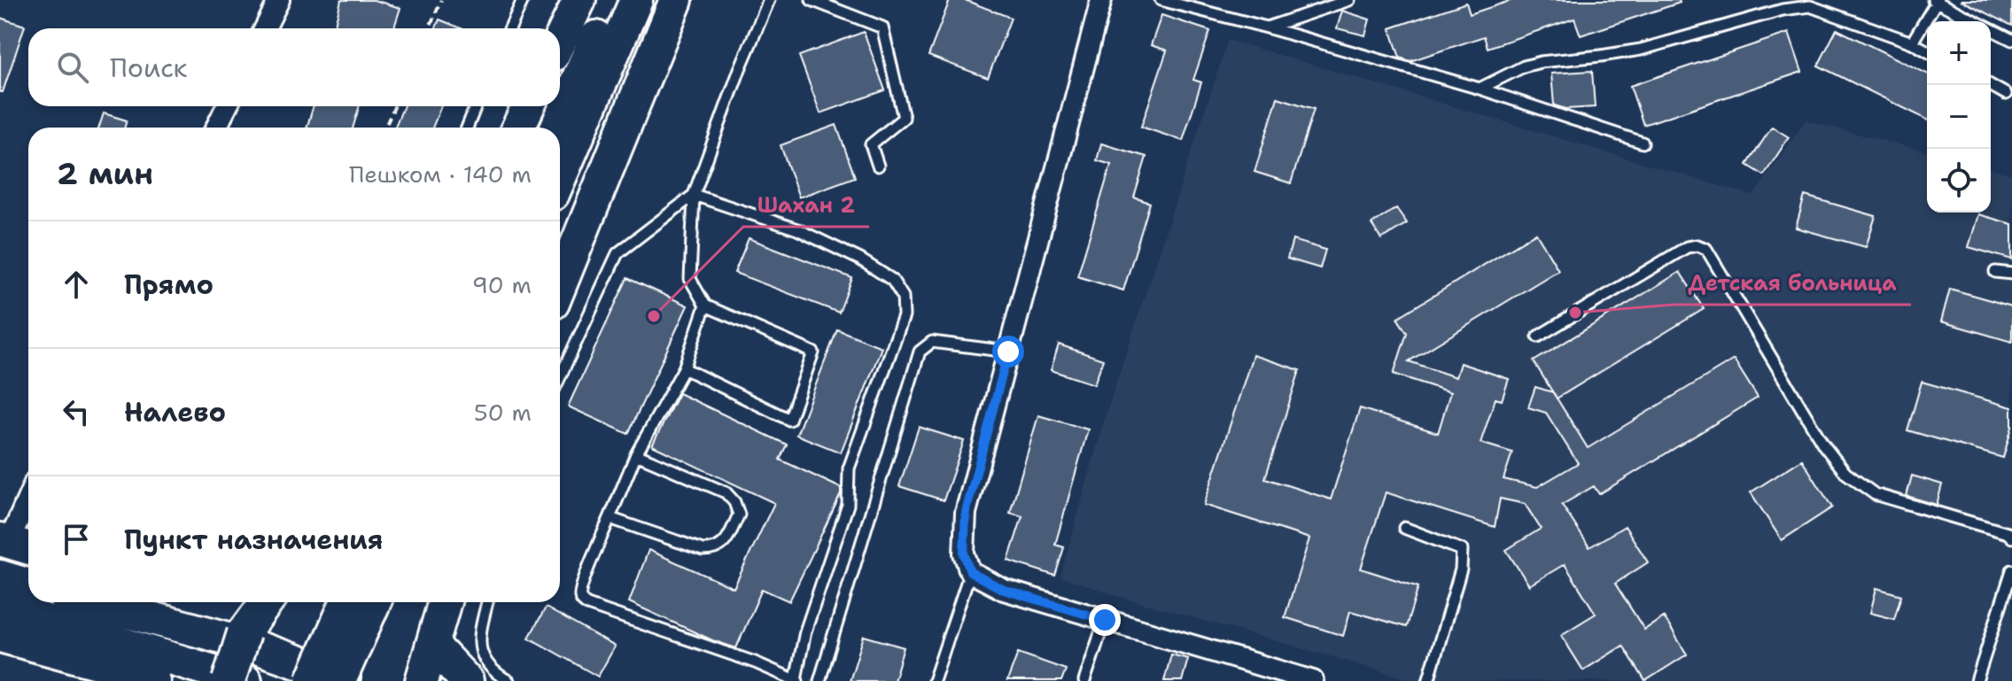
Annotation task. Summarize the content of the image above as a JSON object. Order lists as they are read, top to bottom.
{
  "places": ["Детская больница", "Шахан 2"],
  "page": {
    "map_buttons": ["+", "−"],
    "search": "Поиск",
    "heading": ["2 мин", "Пешком · 140 m"],
    "list": [
      ["Прямо", "90 m"],
      ["Налево", "50 m"],
      "Пункт назначения"
    ]
  }
}
